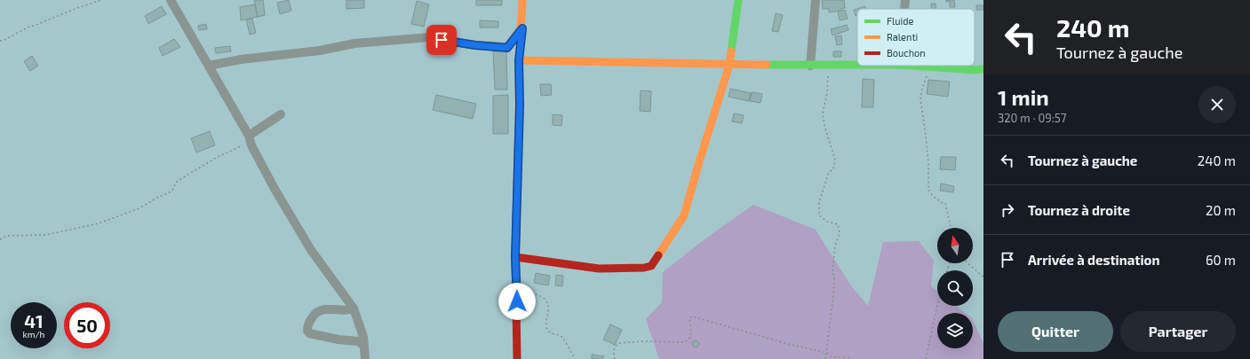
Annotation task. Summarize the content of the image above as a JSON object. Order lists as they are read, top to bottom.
{
  "legend": ["Fluide", "Ralenti", "Bouchon"],
  "north": "top",
  "page": {
    "turn": ["240 m", "Tournez à gauche"],
    "heading": ["1 min", "320 m · 09:57"],
    "list": [
      {
        "name": "Tournez à gauche",
        "value": "240 m"
      },
      {
        "name": "Tournez à droite",
        "value": "20 m"
      },
      {
        "name": "Arrivée à destination",
        "value": "60 m"
      }
    ],
    "speed": "41 km/h",
    "limit": "50",
    "buttons": ["Quitter", "Partager"]
  }
}
